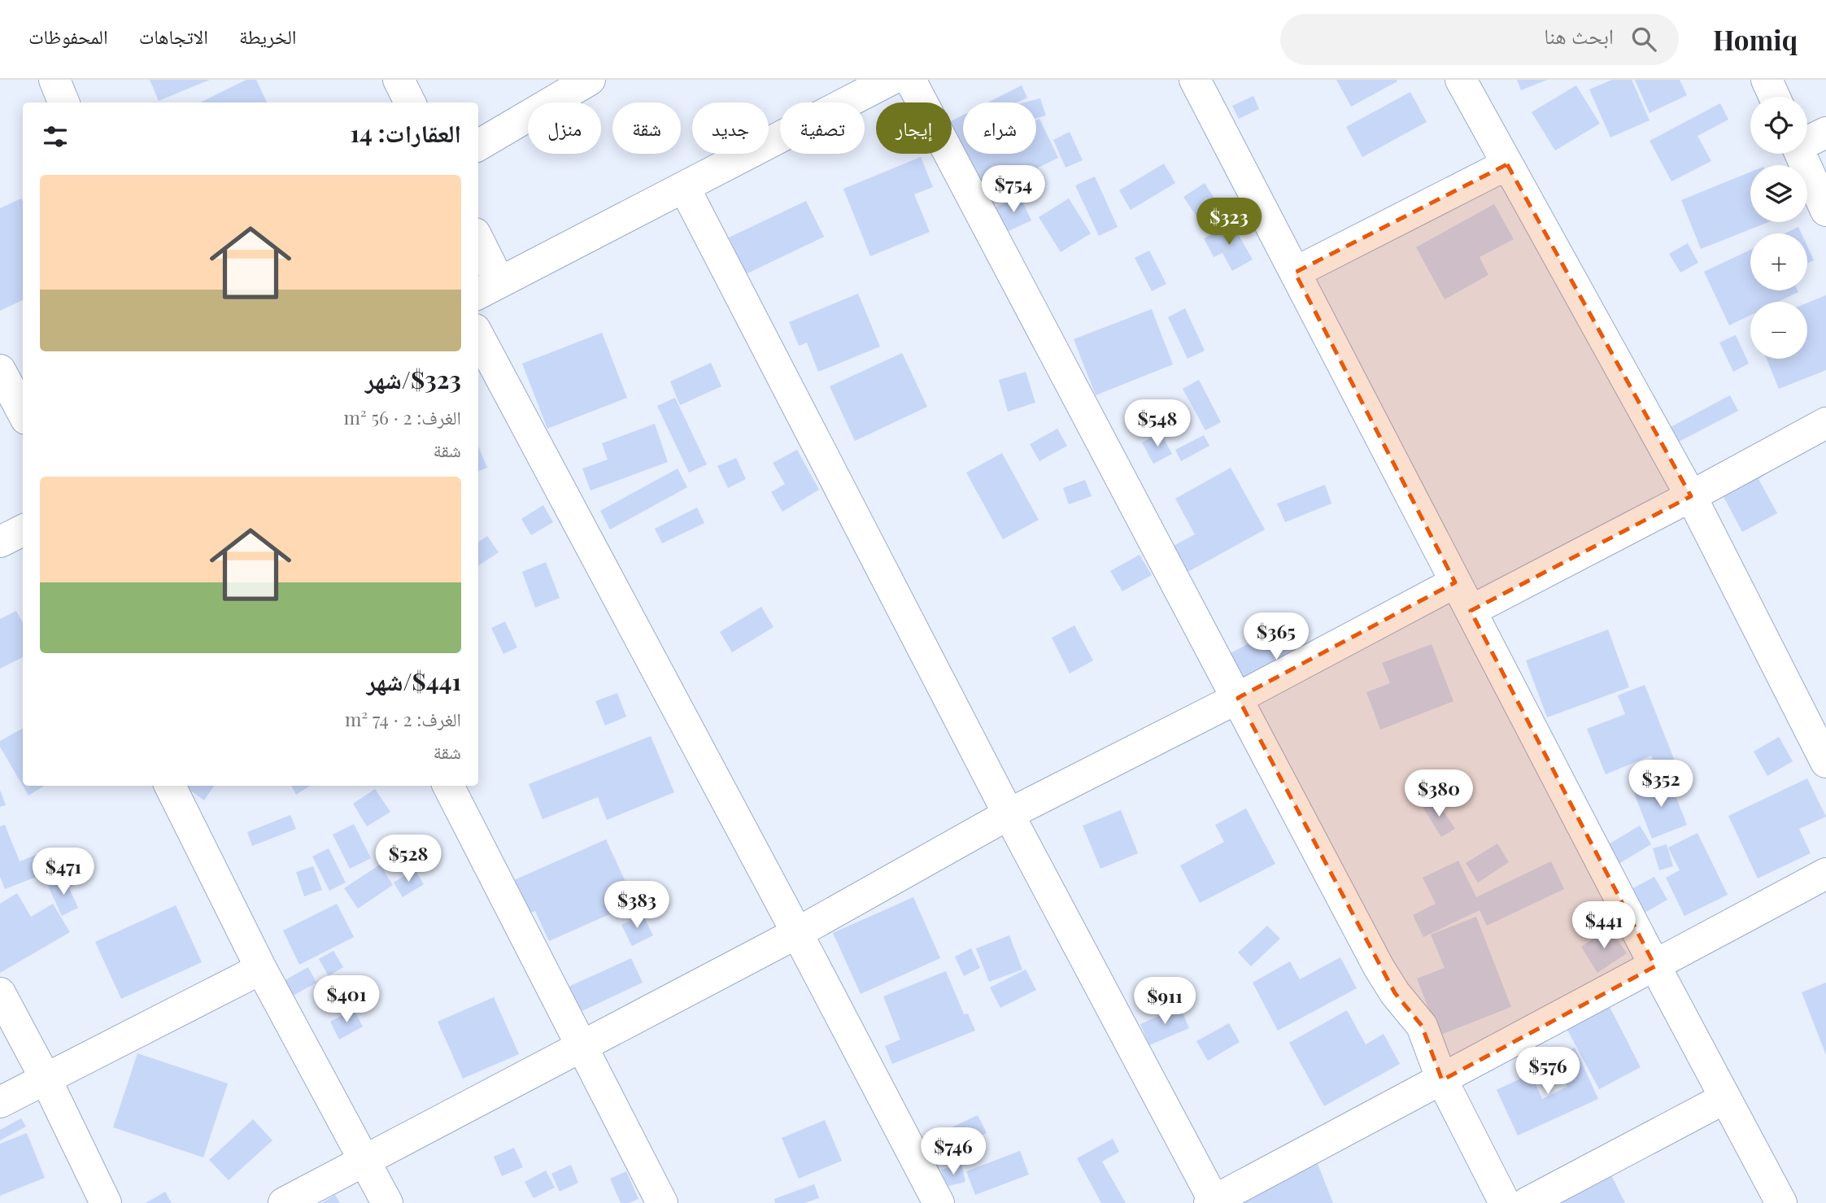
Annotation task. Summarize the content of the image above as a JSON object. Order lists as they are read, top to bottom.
{
  "page": {
    "header": "Homiq",
    "search": "ابحث هنا",
    "nav": ["الخريطة", "الاتجاهات", "المحفوظات"],
    "map_buttons": ["+", "−"],
    "chip": [
      "شراء",
      "إيجار",
      "تصفية",
      "جديد",
      "شقة",
      "منزل"
    ],
    "heading": "العقارات: 14",
    "price": [
      "$754",
      "$323",
      "$548",
      "$365",
      "$352",
      "$380",
      "$528",
      "$471",
      "$383",
      "$441",
      "$401",
      "$911",
      "$576",
      "$746"
    ],
    "list": [
      {
        "name": "$323/شهر",
        "note": "الغرف: 2 · 56 m² · شقة"
      },
      {
        "name": "$441/شهر",
        "note": "الغرف: 2 · 74 m² · شقة"
      }
    ]
  }
}
